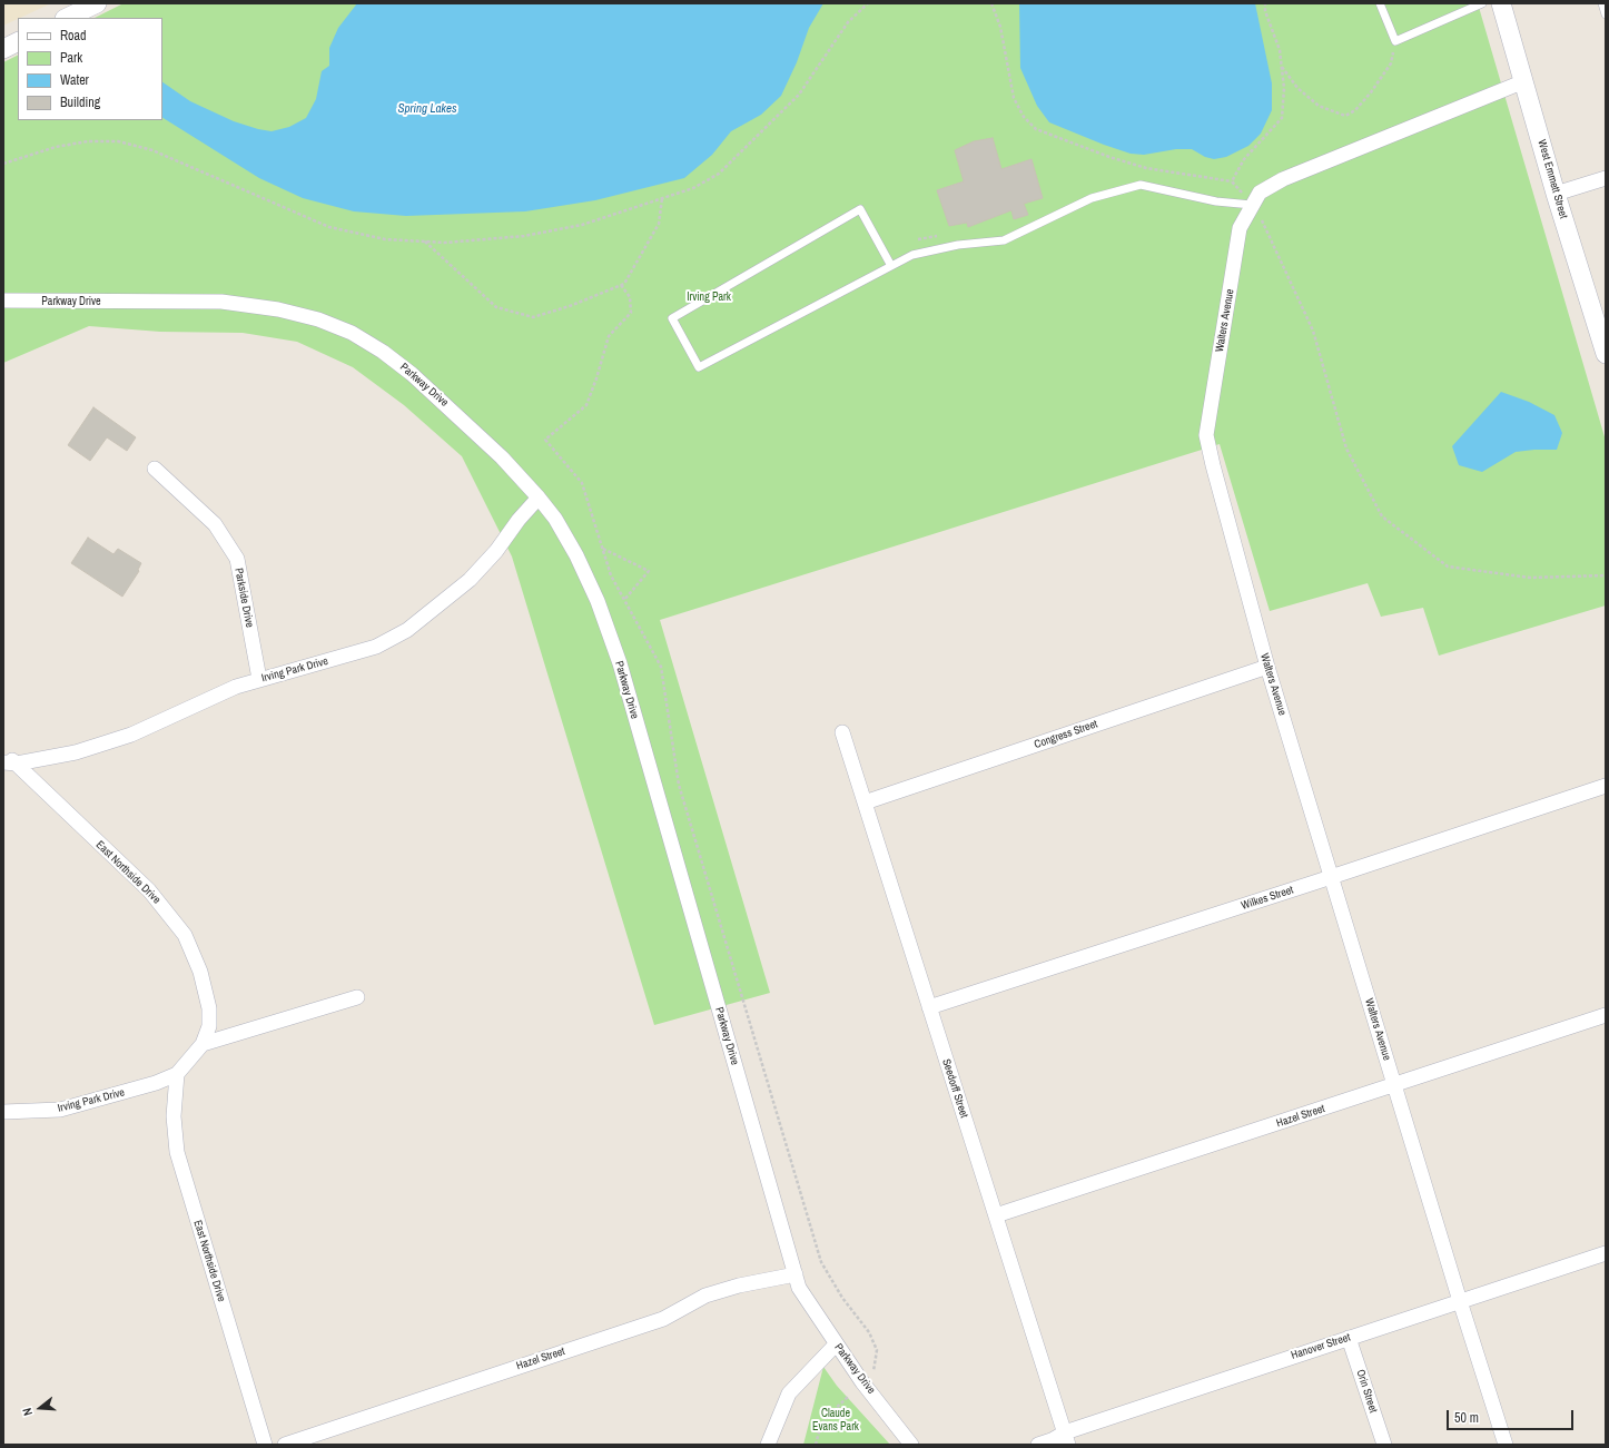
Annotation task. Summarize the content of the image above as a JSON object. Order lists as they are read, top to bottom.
{
  "streets": {
    "street": [
      "West Emmett Street",
      "Parkway Drive",
      "Walters Avenue",
      "Parkside Drive",
      "Irving Park Drive",
      "Congress Street",
      "East Northside Drive",
      "Wilkes Street",
      "Seedorff Street",
      "Hazel Street",
      "Hanover Street",
      "Orin Street"
    ]
  },
  "crossings": [
    ["West Emmett Street", "Walters Avenue"],
    ["Parkway Drive", "Irving Park Drive"],
    ["Parkway Drive", "Hazel Street"],
    ["Walters Avenue", "Congress Street"],
    ["Walters Avenue", "Wilkes Street"],
    ["Walters Avenue", "Hazel Street"],
    ["Walters Avenue", "Hanover Street"],
    ["Parkside Drive", "Irving Park Drive"],
    ["Irving Park Drive", "East Northside Drive"],
    ["Congress Street", "Seedorff Street"],
    ["Wilkes Street", "Seedorff Street"],
    ["Seedorff Street", "Hazel Street"],
    ["Seedorff Street", "Hanover Street"],
    ["Hanover Street", "Orin Street"]
  ],
  "water": ["Spring Lakes"],
  "parks": ["Irving Park", "Claude Evans Park"],
  "legend": [
    "Road",
    "Park",
    "Water",
    "Building"
  ],
  "scale_bar": "50 m",
  "north": "left"
}
